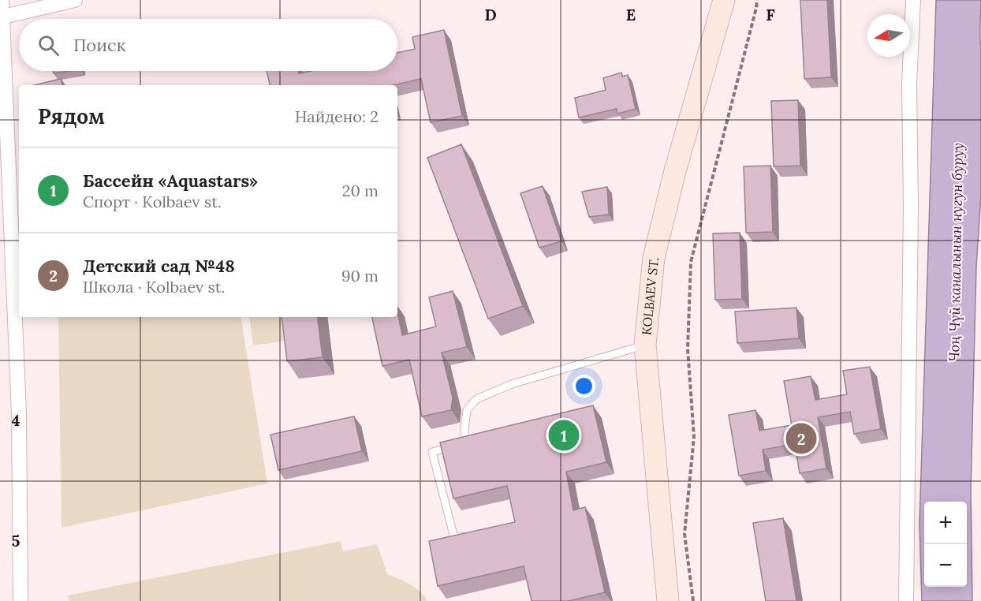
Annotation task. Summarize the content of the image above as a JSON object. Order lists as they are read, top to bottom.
{
  "streets": {
    "main road": ["KOLBAEV ST."]
  },
  "water": ["Чоң Чүй каналынын нугун буруу"],
  "north": "left",
  "page": {
    "search": "Поиск",
    "heading": ["Рядом", "Найдено: 2"],
    "list": [
      {
        "mark": "1",
        "name": "Бассейн «Aquastars»",
        "note": "Спорт · Kolbaev st.",
        "value": "20 m"
      },
      {
        "mark": "2",
        "name": "Детский сад №48",
        "note": "Школа · Kolbaev st.",
        "value": "90 m"
      }
    ],
    "pins": ["1", "2"],
    "map_buttons": ["+", "−"]
  },
  "grid": {
    "columns": ["D", "E", "F"],
    "rows": ["4", "5"]
  }
}
